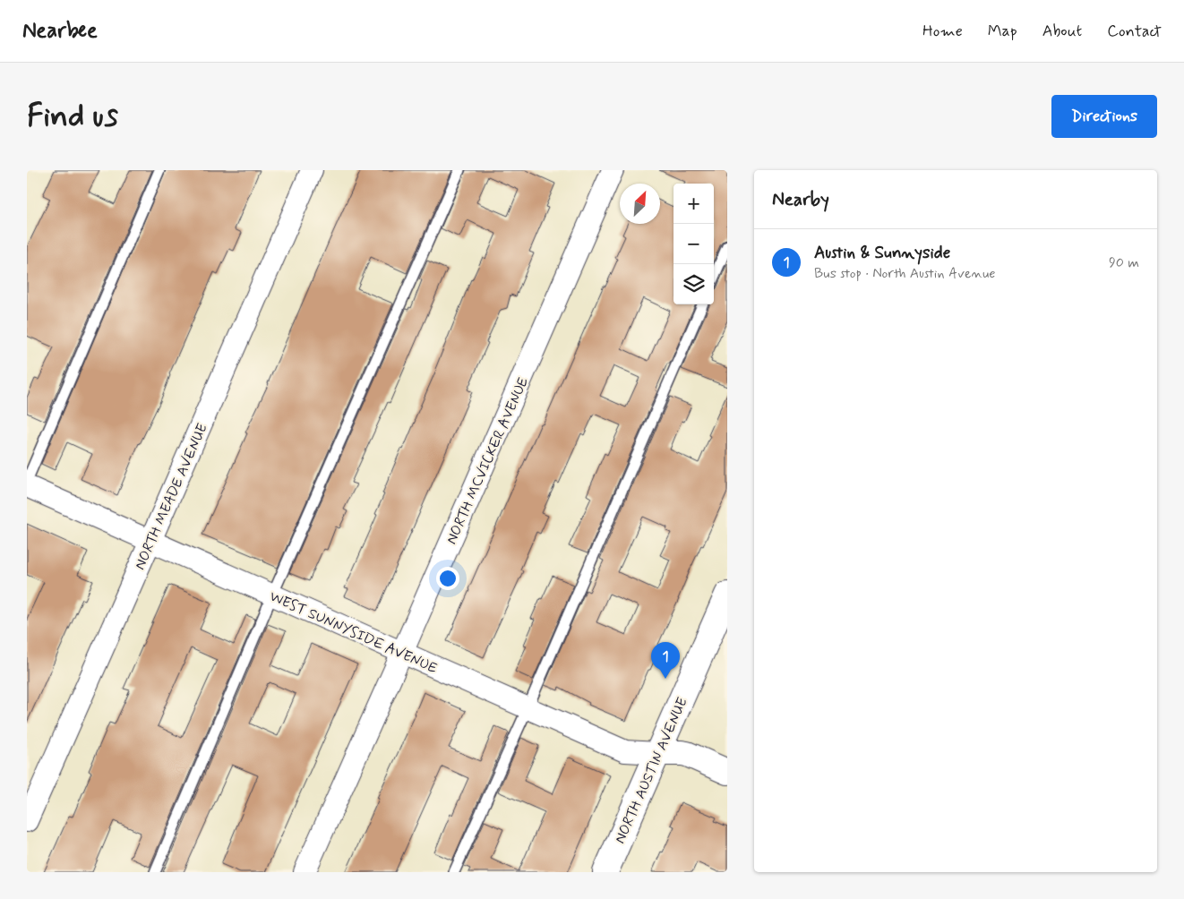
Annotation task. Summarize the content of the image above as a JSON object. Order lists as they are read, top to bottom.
{
  "streets": {
    "street": [
      "NORTH MCVICKER AVENUE",
      "NORTH MEADE AVENUE",
      "WEST SUNNYSIDE AVENUE",
      "NORTH AUSTIN AVENUE"
    ]
  },
  "crossings": [
    ["NORTH MCVICKER AVENUE", "WEST SUNNYSIDE AVENUE"],
    ["NORTH MEADE AVENUE", "WEST SUNNYSIDE AVENUE"],
    ["WEST SUNNYSIDE AVENUE", "NORTH AUSTIN AVENUE"]
  ],
  "north": "top right",
  "page": {
    "header": "Nearbee",
    "nav": [
      "Home",
      "Map",
      "About",
      "Contact"
    ],
    "buttons": "Directions",
    "title": "Find us",
    "heading": "Nearby",
    "map_buttons": ["+", "−"],
    "list": [
      {
        "mark": "1",
        "name": "Austin & Sunnyside",
        "note": "Bus stop · North Austin Avenue",
        "value": "90 m"
      }
    ],
    "pins": "1"
  }
}
